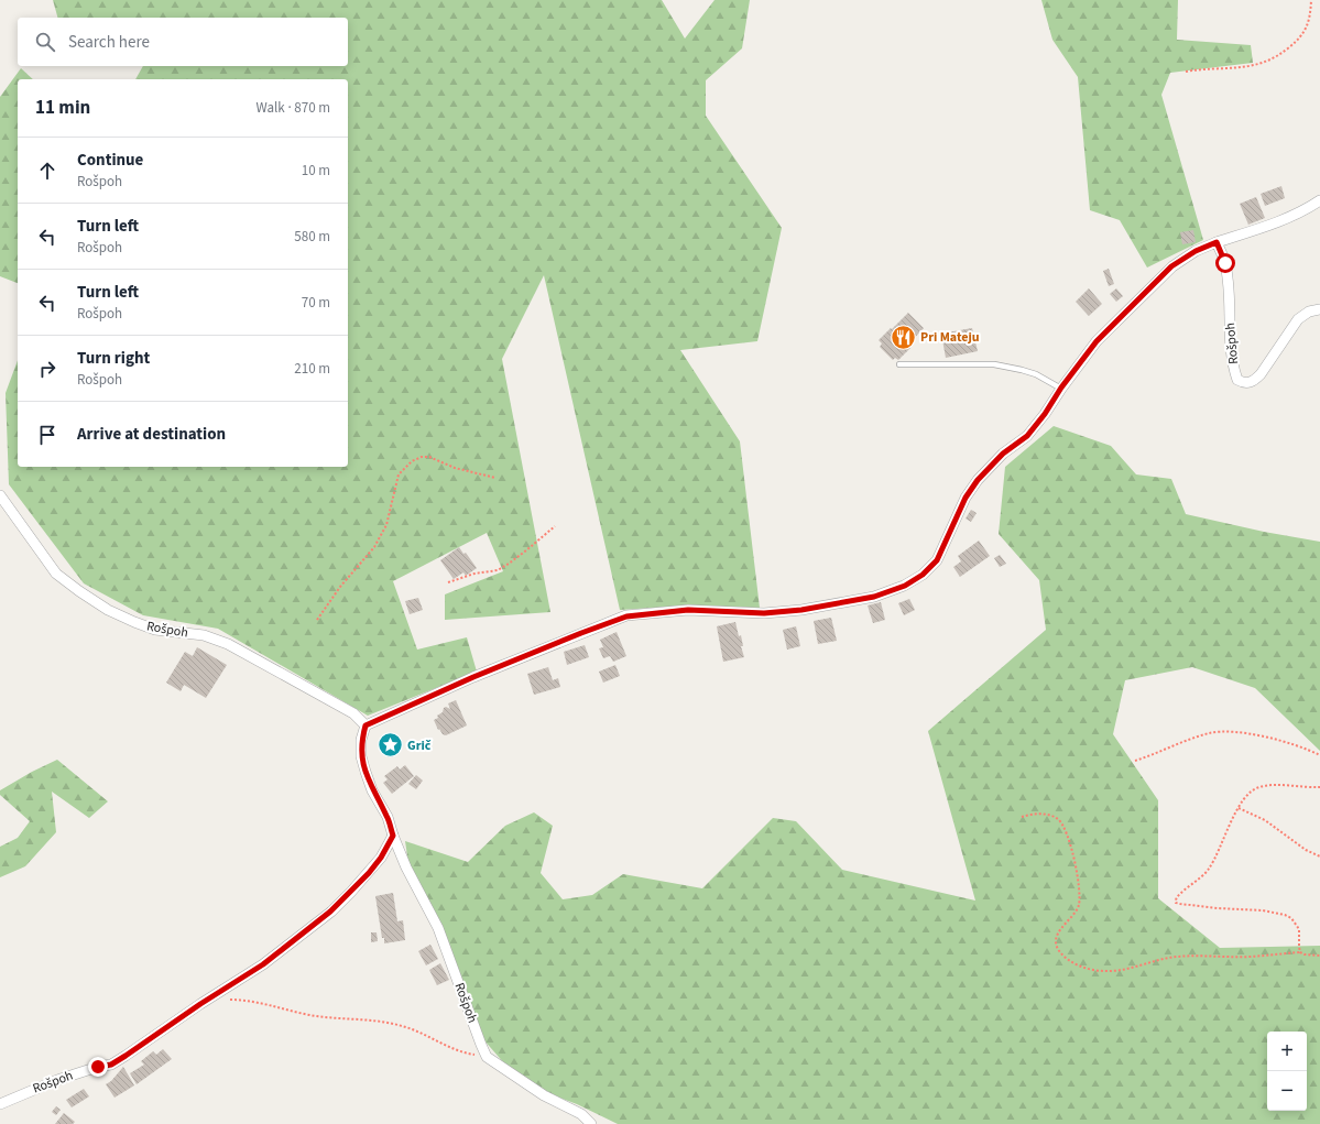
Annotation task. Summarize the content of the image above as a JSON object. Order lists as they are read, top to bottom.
{
  "streets": {
    "street": ["Rošpoh"]
  },
  "places": {
    "restaurant": ["Pri Mateju"],
    "place": ["Grič"]
  },
  "page": {
    "search": "Search here",
    "heading": ["11 min", "Walk · 870 m"],
    "list": [
      ["Continue", "Rošpoh", "10 m"],
      ["Turn left", "Rošpoh", "580 m"],
      ["Turn left", "Rošpoh", "70 m"],
      ["Turn right", "Rošpoh", "210 m"],
      "Arrive at destination"
    ],
    "map_buttons": ["+", "−"]
  }
}
